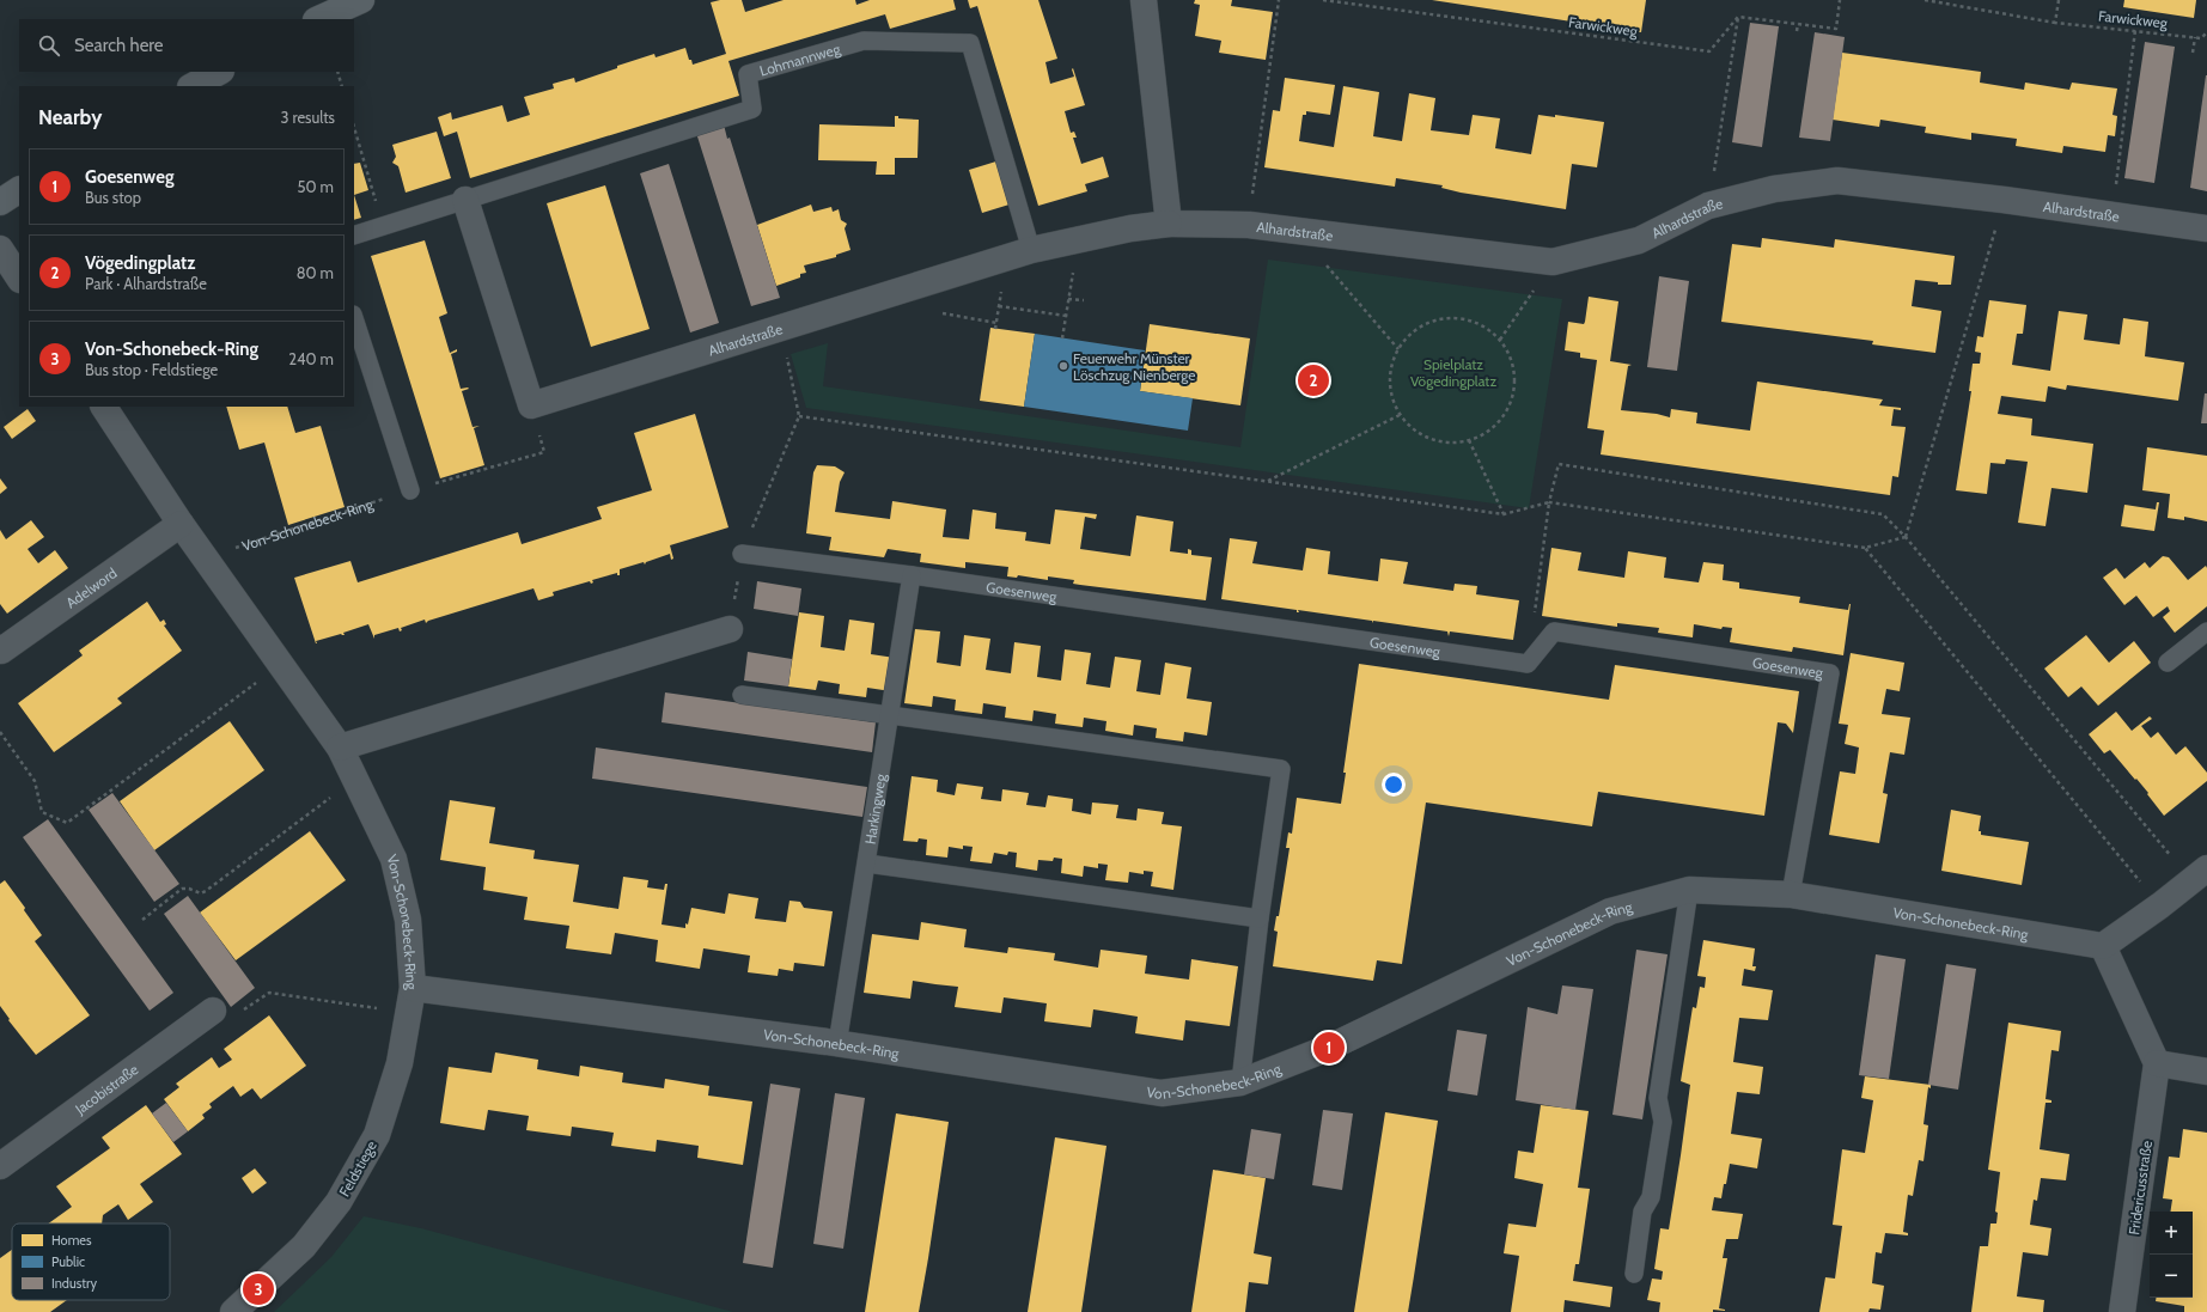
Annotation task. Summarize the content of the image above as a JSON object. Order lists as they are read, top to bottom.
{
  "streets": {
    "street": [
      "Alhardstraße",
      "Von-Schonebeck-Ring",
      "Adelword",
      "Jacobistraße",
      "Feldstiege",
      "Fridericusstraße"
    ],
    "lane": ["Lohmannweg", "Goesenweg", "Harkingweg"],
    "path": ["Farwickweg"]
  },
  "crossings": [
    ["Lohmannweg", "Alhardstraße"],
    ["Alhardstraße", "Von-Schonebeck-Ring"],
    ["Von-Schonebeck-Ring", "Adelword"],
    ["Von-Schonebeck-Ring", "Goesenweg"],
    ["Von-Schonebeck-Ring", "Harkingweg"],
    ["Von-Schonebeck-Ring", "Feldstiege"],
    ["Goesenweg", "Harkingweg"]
  ],
  "parks": ["Spielplatz Vögedingplatz"],
  "places": ["Feuerwehr Münster Löschzug Nienberge"],
  "legend": ["Homes", "Public", "Industry"],
  "page": {
    "search": "Search here",
    "heading": ["Nearby", "3 results"],
    "list": [
      {
        "mark": "1",
        "name": "Goesenweg",
        "note": "Bus stop",
        "value": "50 m"
      },
      {
        "mark": "2",
        "name": "Vögedingplatz",
        "note": "Park · Alhardstraße",
        "value": "80 m"
      },
      {
        "mark": "3",
        "name": "Von-Schonebeck-Ring",
        "note": "Bus stop · Feldstiege",
        "value": "240 m"
      }
    ],
    "pins": ["2", "1", "3"],
    "map_buttons": ["+", "−"]
  }
}
